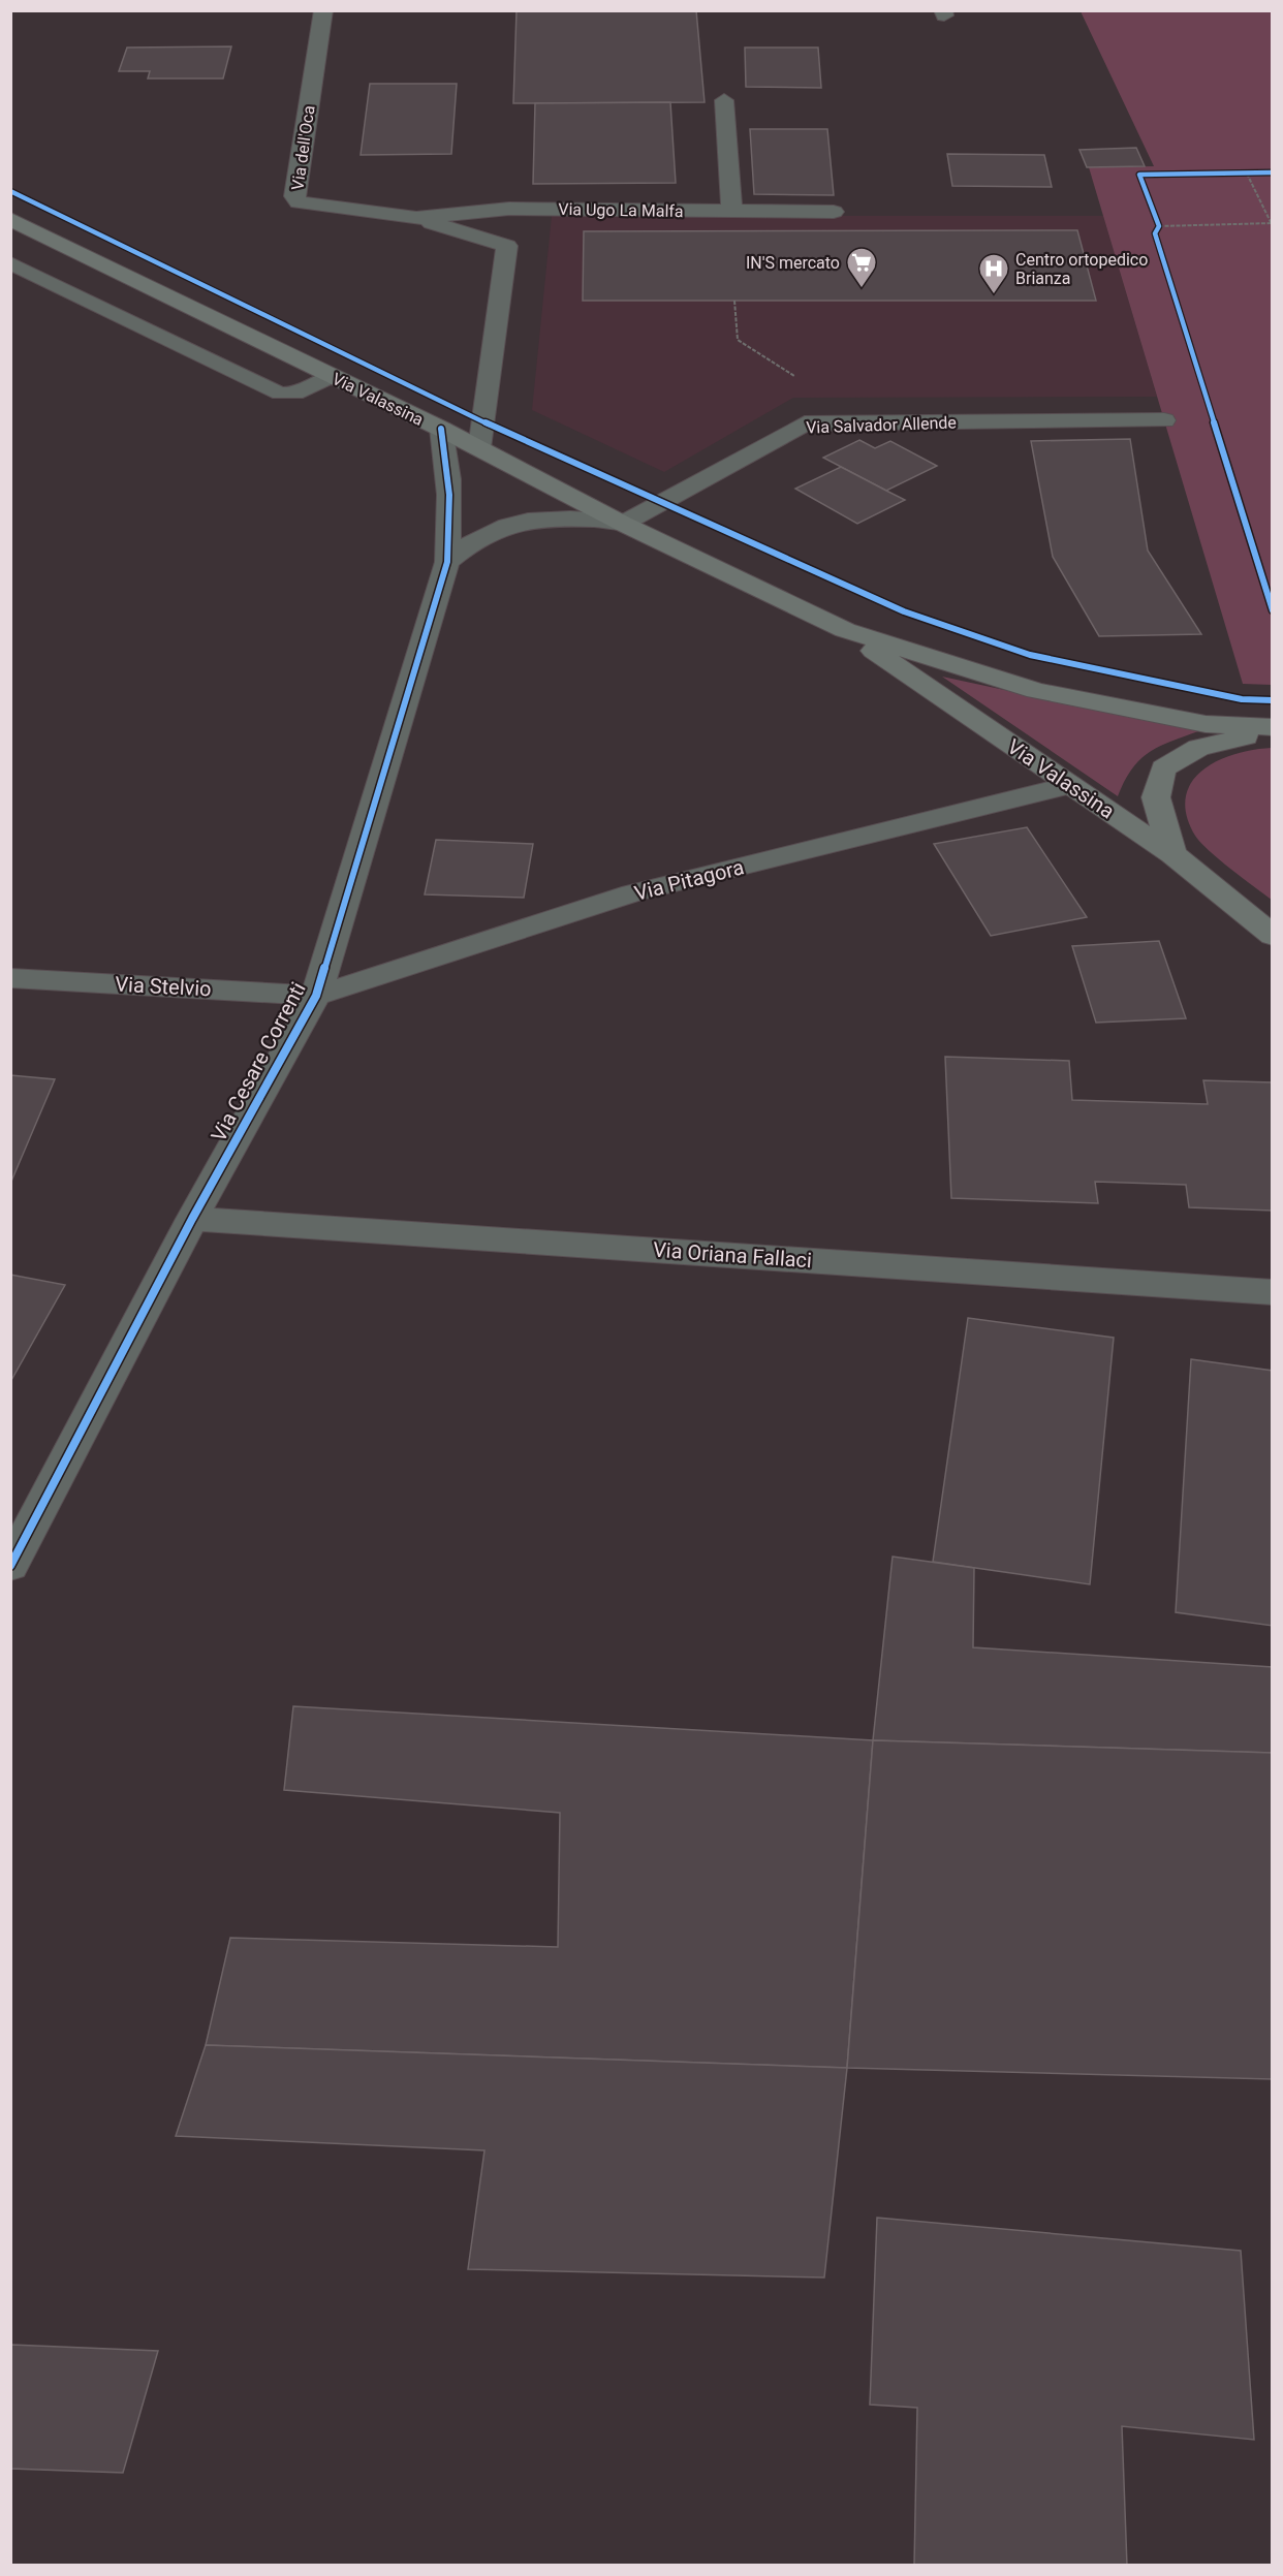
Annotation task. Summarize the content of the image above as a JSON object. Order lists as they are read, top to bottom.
{
  "streets": {
    "main road": ["Via Valassina"],
    "street": [
      "Via dell'Oca",
      "Via Ugo La Malfa",
      "Via Salvador Allende",
      "Via Pitagora",
      "Via Stelvio",
      "Via Cesare Correnti",
      "Via Oriana Fallaci"
    ]
  },
  "crossings": [
    ["Via dell'Oca", "Via Ugo La Malfa"],
    ["Via dell'Oca", "Via Valassina"],
    ["Via Valassina", "Via Salvador Allende"],
    ["Via Valassina", "Via Pitagora"],
    ["Via Valassina", "Via Cesare Correnti"],
    ["Via Pitagora", "Via Stelvio"],
    ["Via Pitagora", "Via Cesare Correnti"],
    ["Via Stelvio", "Via Cesare Correnti"],
    ["Via Cesare Correnti", "Via Oriana Fallaci"]
  ],
  "places": {
    "supermarket": ["IN'S mercato"],
    "hospital": ["Centro ortopedico Brianza"]
  }
}
